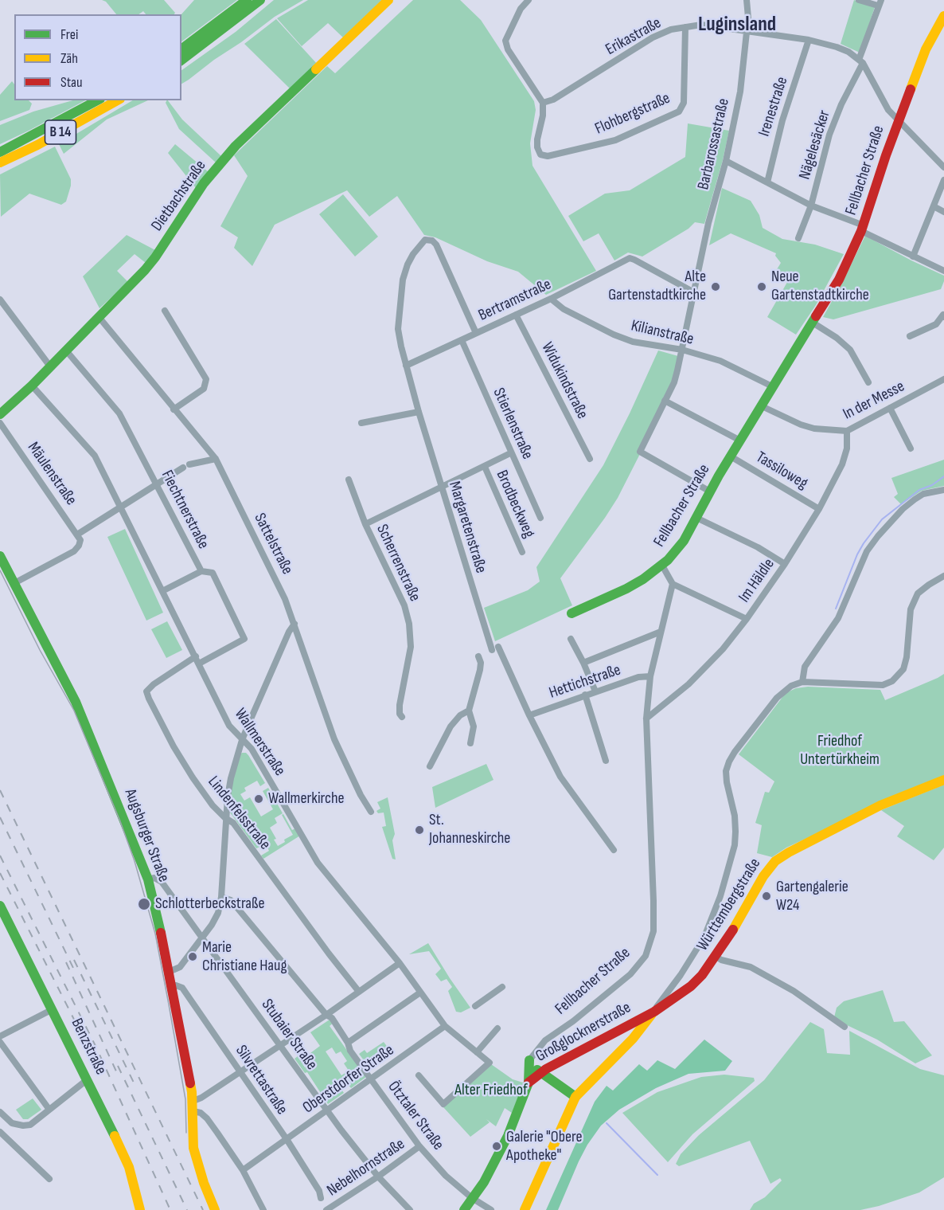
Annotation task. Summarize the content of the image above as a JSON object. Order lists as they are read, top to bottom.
{
  "streets": {
    "main road": [
      "B 14",
      "Fellbacher Straße",
      "Dietbachstraße",
      "Augsburger Straße",
      "Württembergstraße",
      "Großglocknerstraße",
      "Benzstraße"
    ],
    "street": [
      "Erikastraße",
      "Irenestraße",
      "Flohbergstraße",
      "Barbarossastraße",
      "Nägelesäcker",
      "Bertramstraße",
      "Kilianstraße",
      "Widukindstraße",
      "In der Messe",
      "Stierlenstraße",
      "Tassiloweg",
      "Mäulenstraße",
      "Brodbeckweg",
      "Fiechtnerstraße",
      "Margaretenstraße",
      "Sattelstraße",
      "Scherrenstraße",
      "Im Häldle",
      "Hettichstraße",
      "Wallmerstraße",
      "Lindenfelsstraße",
      "Stubaier Straße",
      "Oberstdorfer Straße",
      "Silvrettastraße",
      "Ötztaler Straße",
      "Nebelhornstraße"
    ]
  },
  "crossings": [
    ["Erikastraße", "Irenestraße"],
    ["Erikastraße", "Flohbergstraße"],
    ["Erikastraße", "Barbarossastraße"],
    ["Erikastraße", "Nägelesäcker"],
    ["Barbarossastraße", "Fellbacher Straße"],
    ["Barbarossastraße", "Bertramstraße"],
    ["Barbarossastraße", "Kilianstraße"],
    ["Fellbacher Straße", "Kilianstraße"],
    ["Fellbacher Straße", "In der Messe"],
    ["Fellbacher Straße", "Tassiloweg"],
    ["Fellbacher Straße", "Im Häldle"],
    ["Fellbacher Straße", "Hettichstraße"],
    ["Dietbachstraße", "Fiechtnerstraße"],
    ["Dietbachstraße", "Sattelstraße"],
    ["Dietbachstraße", "Wallmerstraße"],
    ["Bertramstraße", "Kilianstraße"],
    ["Bertramstraße", "Widukindstraße"],
    ["Bertramstraße", "Stierlenstraße"],
    ["Bertramstraße", "Margaretenstraße"],
    ["In der Messe", "Im Häldle"],
    ["Tassiloweg", "Im Häldle"],
    ["Fiechtnerstraße", "Wallmerstraße"],
    ["Fiechtnerstraße", "Lindenfelsstraße"],
    ["Margaretenstraße", "Hettichstraße"],
    ["Wallmerstraße", "Lindenfelsstraße"],
    ["Wallmerstraße", "Oberstdorfer Straße"],
    ["Augsburger Straße", "Stubaier Straße"],
    ["Augsburger Straße", "Silvrettastraße"],
    ["Württembergstraße", "Großglocknerstraße"],
    ["Großglocknerstraße", "Ötztaler Straße"],
    ["Stubaier Straße", "Oberstdorfer Straße"],
    ["Stubaier Straße", "Nebelhornstraße"],
    ["Oberstdorfer Straße", "Silvrettastraße"],
    ["Oberstdorfer Straße", "Ötztaler Straße"],
    ["Ötztaler Straße", "Nebelhornstraße"]
  ],
  "districts": ["Luginsland"],
  "parks": ["Friedhof Untertürkheim", "Alter Friedhof"],
  "places": [
    "Alte Gartenstadtkirche",
    "Neue Gartenstadtkirche",
    "Wallmerkirche",
    "St. Johanneskirche",
    "Gartengalerie W24",
    "Schlotterbeckstraße",
    "Marie Christiane Haug",
    "Galerie \"Obere Apotheke\""
  ],
  "legend": ["Frei", "Zäh", "Stau"]
}
